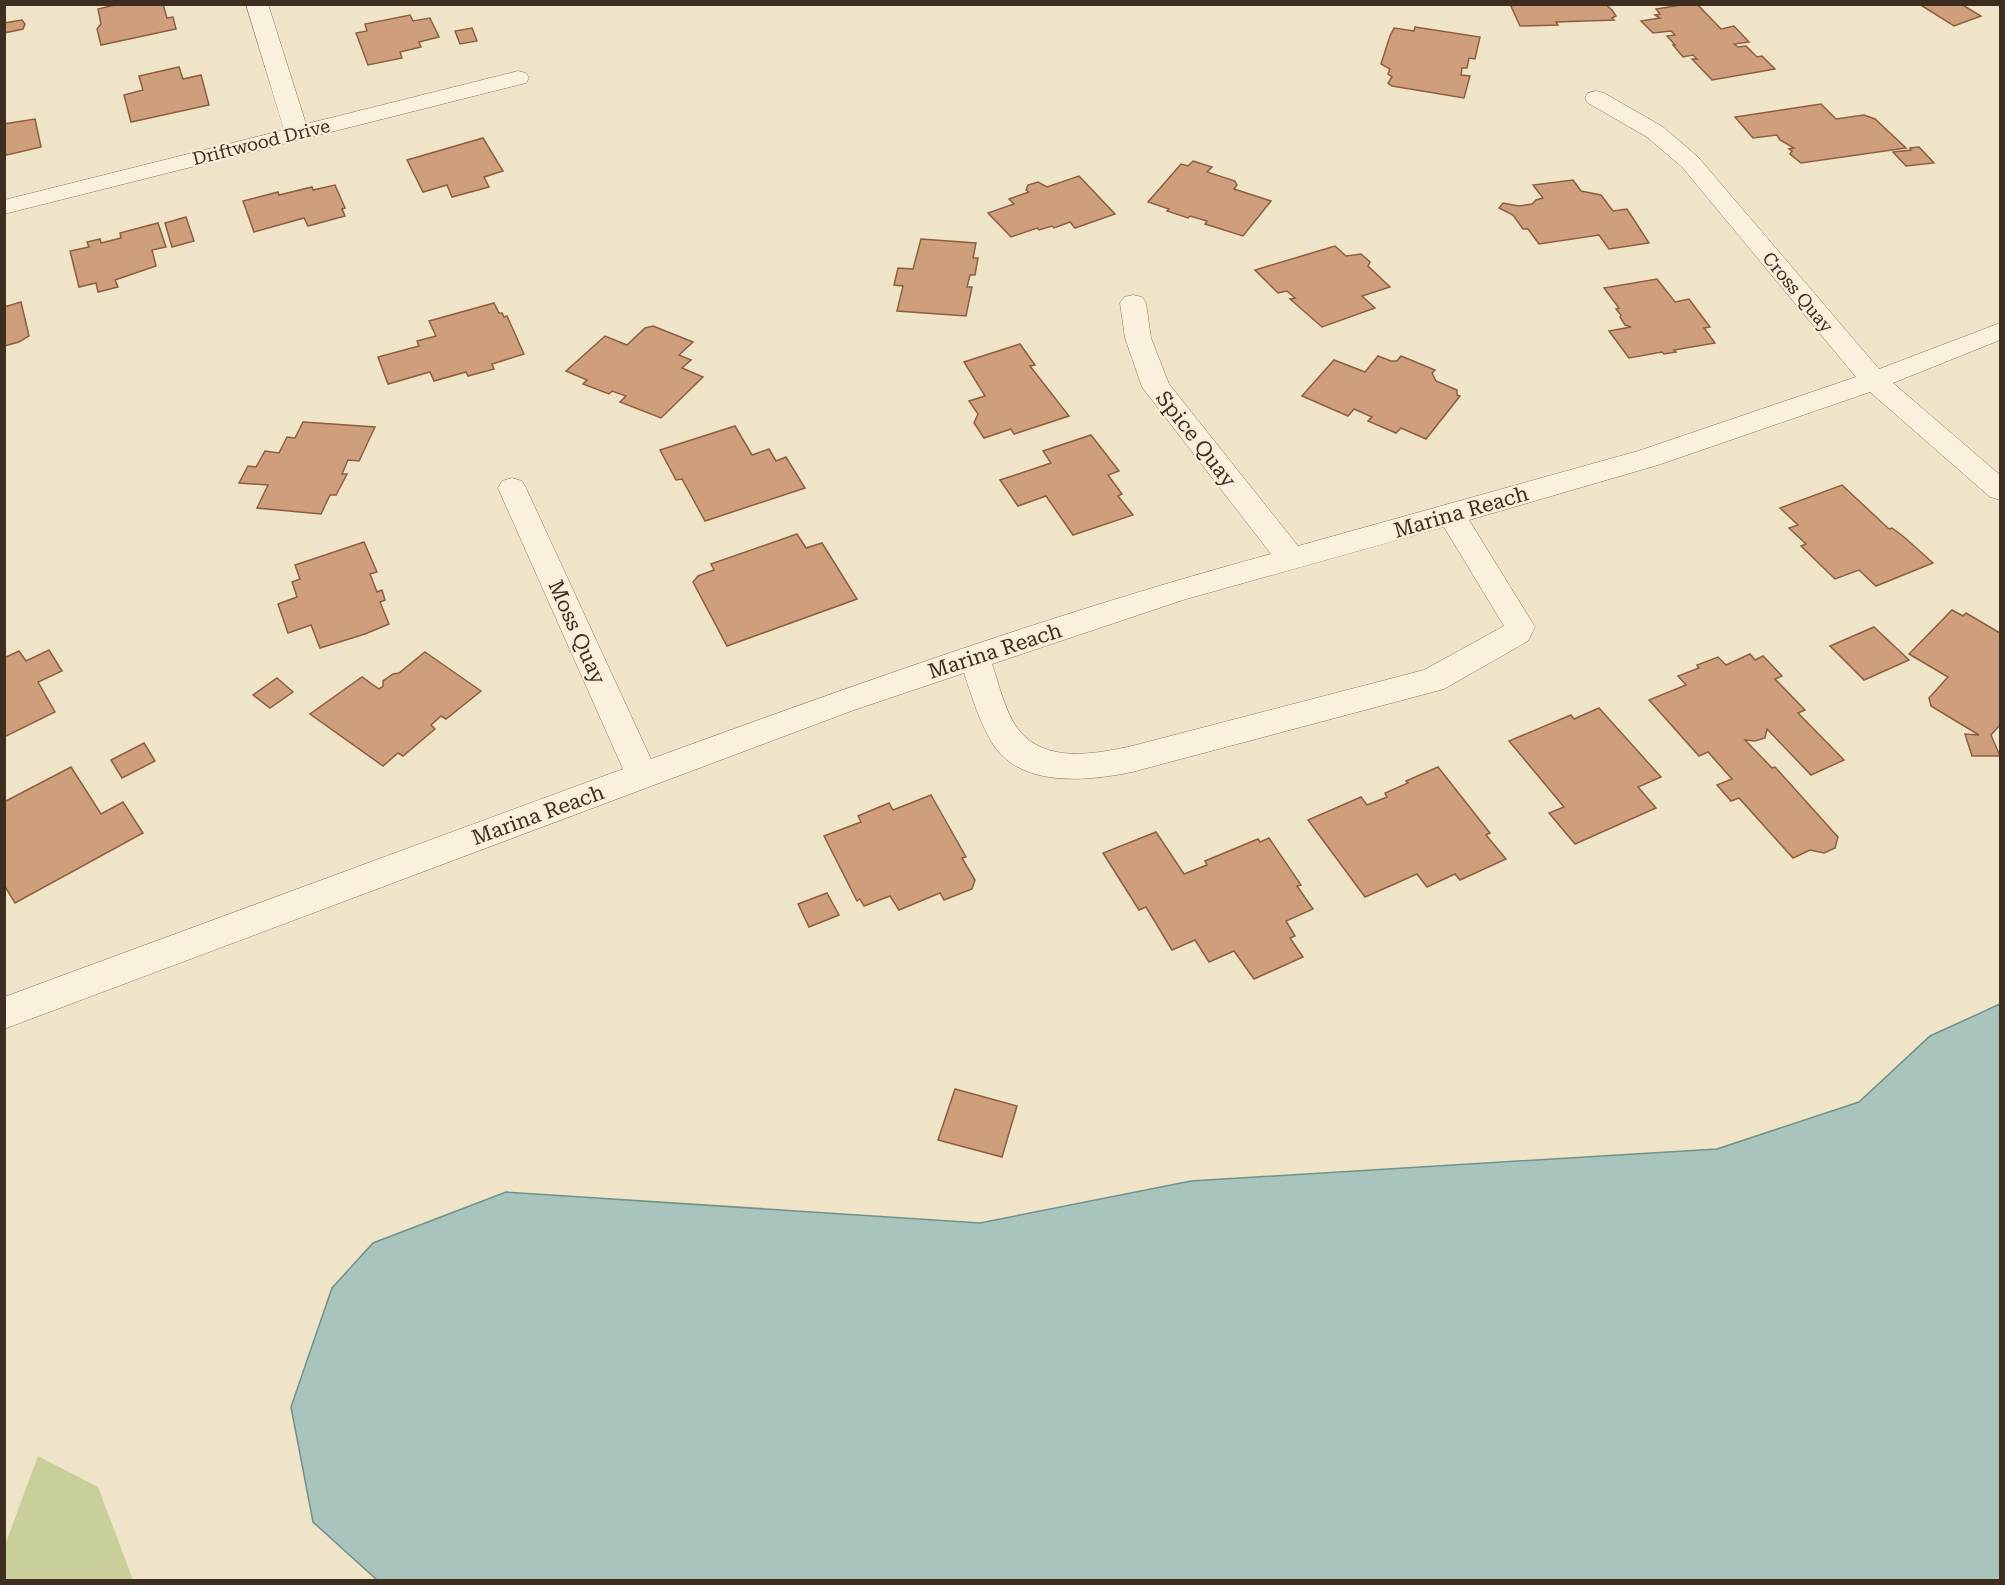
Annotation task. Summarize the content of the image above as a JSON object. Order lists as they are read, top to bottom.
{
  "streets": {
    "street": [
      "Driftwood Drive",
      "Cross Quay",
      "Spice Quay",
      "Marina Reach",
      "Moss Quay"
    ]
  },
  "crossings": [
    ["Cross Quay", "Marina Reach"],
    ["Spice Quay", "Marina Reach"],
    ["Marina Reach", "Moss Quay"]
  ]
}
